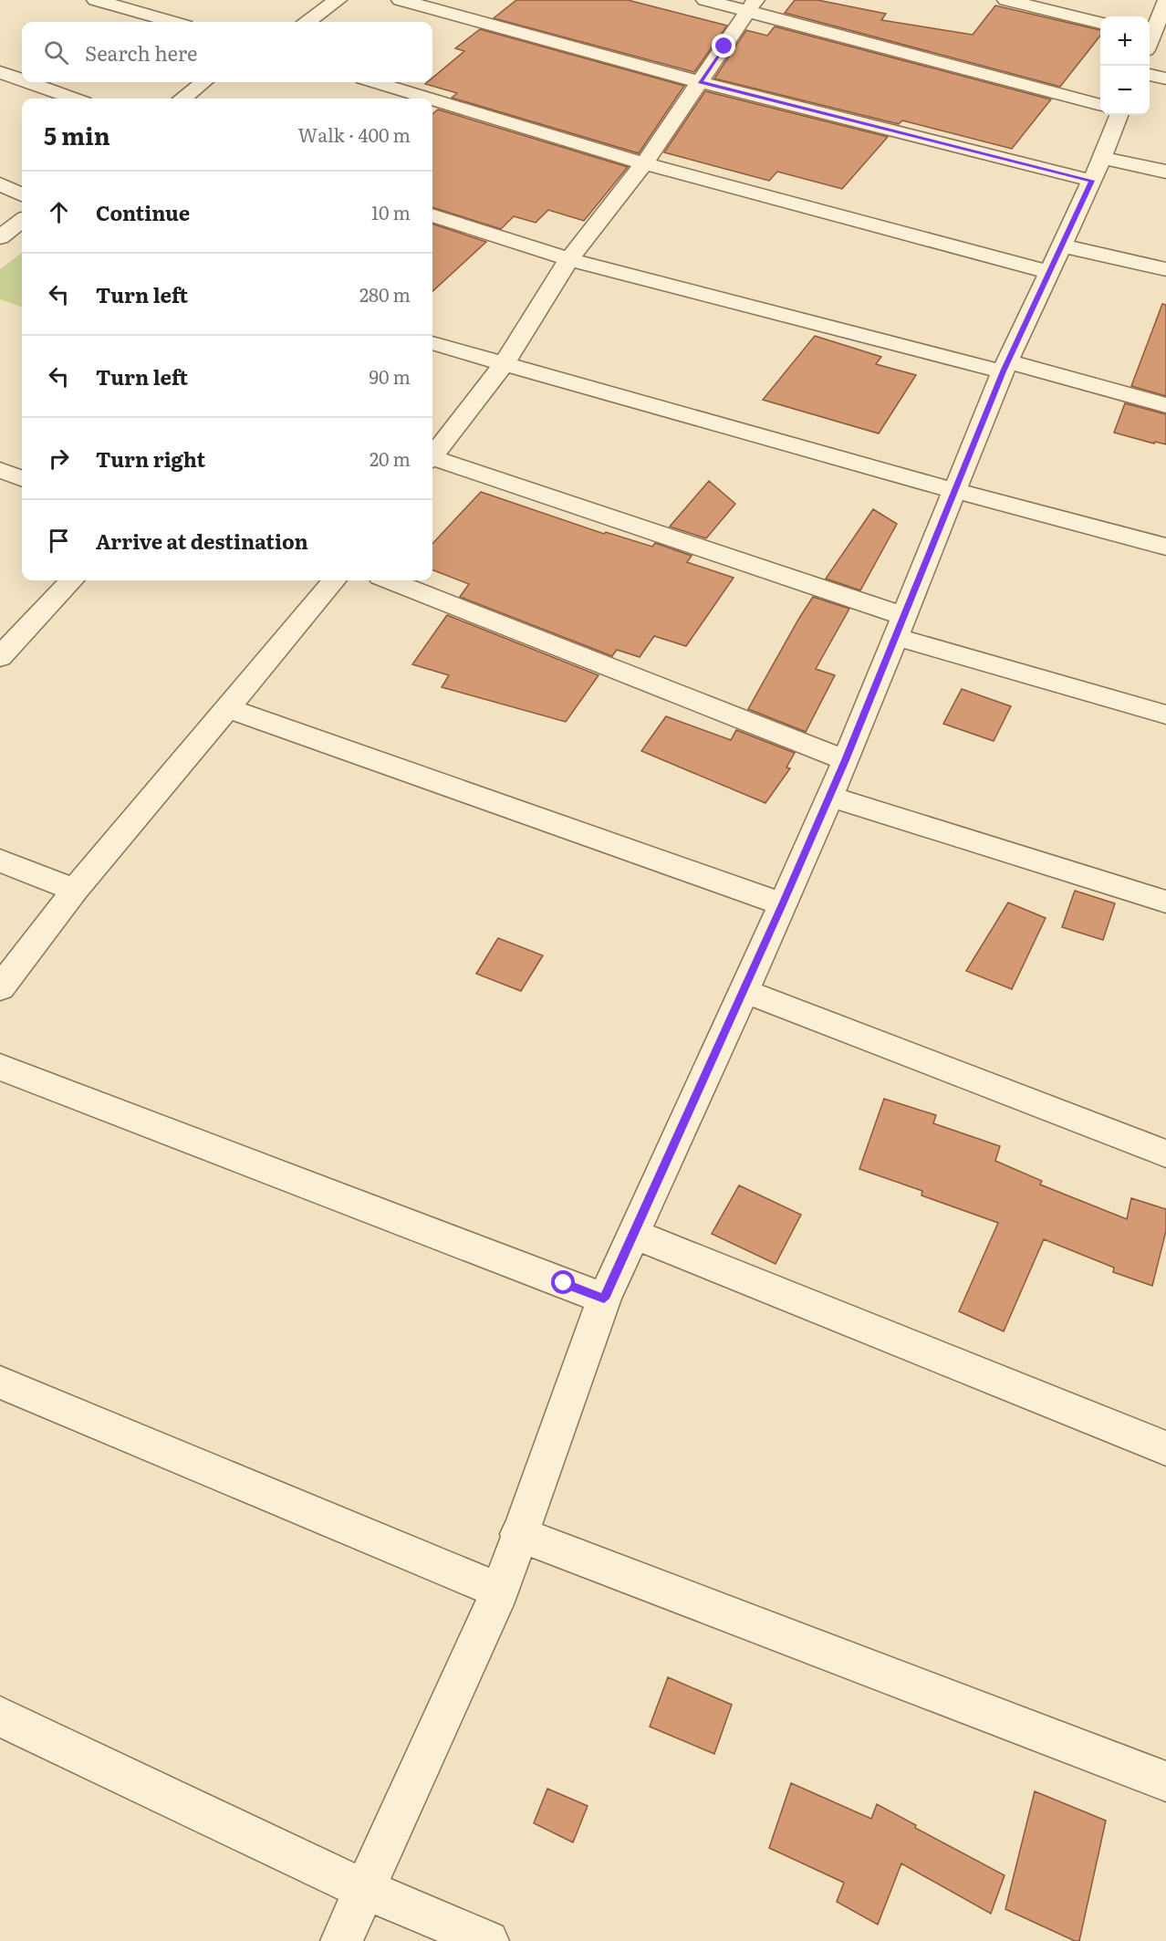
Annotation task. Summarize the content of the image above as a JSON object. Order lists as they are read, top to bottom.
{
  "page": {
    "map_buttons": ["+", "−"],
    "search": "Search here",
    "heading": ["5 min", "Walk · 400 m"],
    "list": [
      ["Continue", "10 m"],
      ["Turn left", "280 m"],
      ["Turn left", "90 m"],
      ["Turn right", "20 m"],
      "Arrive at destination"
    ]
  }
}
